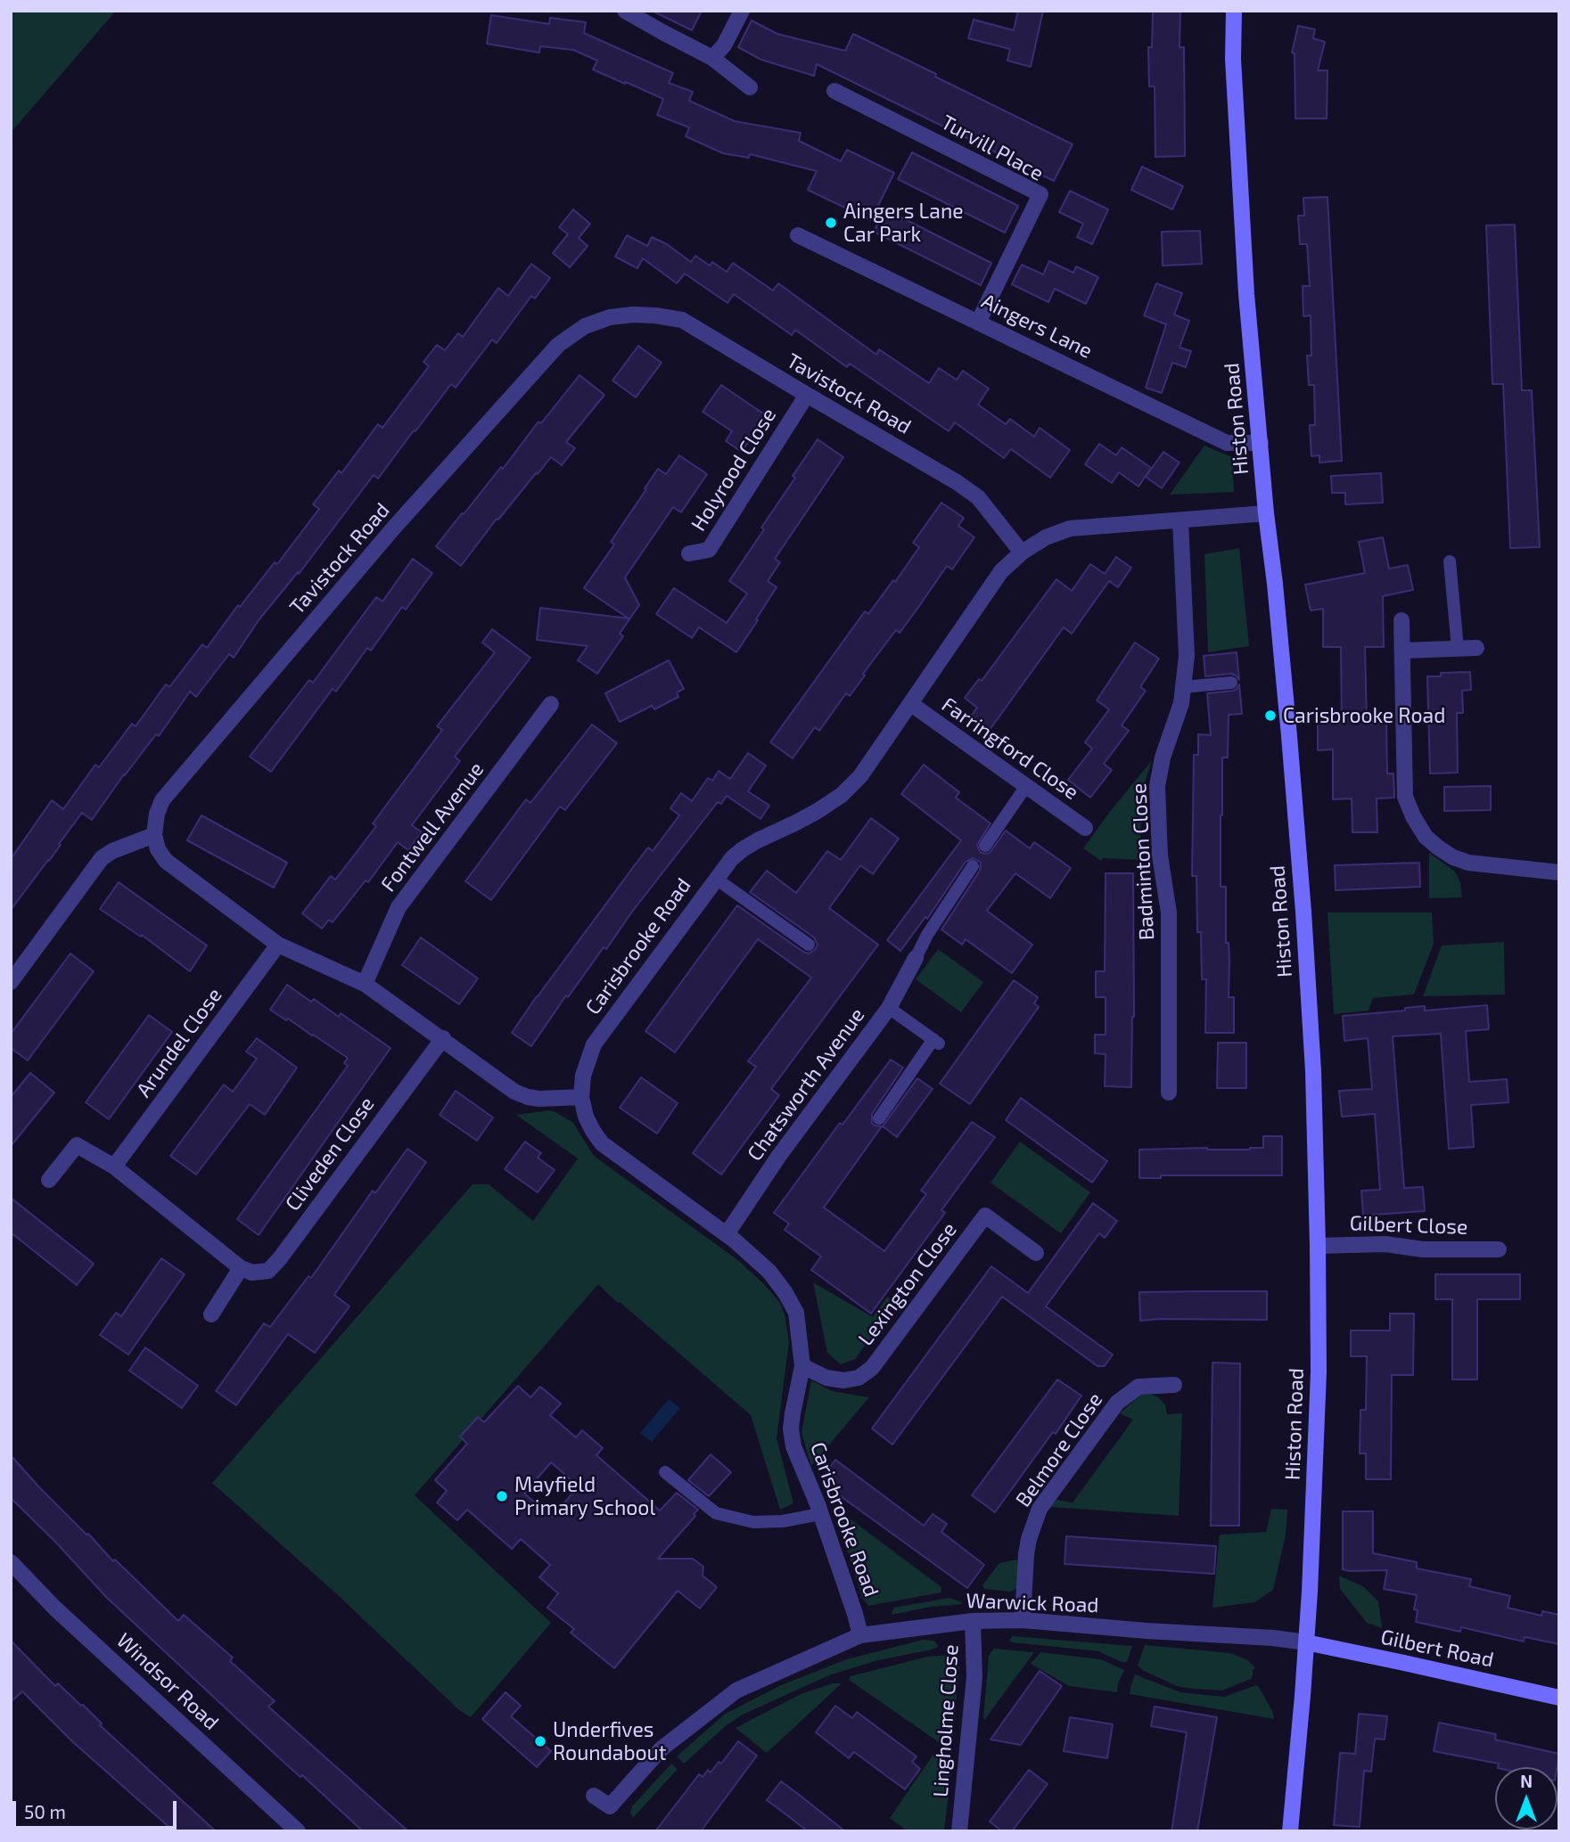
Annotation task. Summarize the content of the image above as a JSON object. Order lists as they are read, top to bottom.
{
  "streets": {
    "main road": ["Histon Road", "Gilbert Road"],
    "street": [
      "Turvill Place",
      "Aingers Lane",
      "Tavistock Road",
      "Holyrood Close",
      "Farringford Close",
      "Fontwell Avenue",
      "Badminton Close",
      "Carisbrooke Road",
      "Arundel Close",
      "Chatsworth Avenue",
      "Cliveden Close",
      "Gilbert Close",
      "Lexington Close",
      "Belmore Close",
      "Warwick Road",
      "Windsor Road",
      "Lingholme Close"
    ]
  },
  "crossings": [
    ["Turvill Place", "Aingers Lane"],
    ["Aingers Lane", "Histon Road"],
    ["Tavistock Road", "Holyrood Close"],
    ["Tavistock Road", "Carisbrooke Road"],
    ["Histon Road", "Carisbrooke Road"],
    ["Histon Road", "Gilbert Close"],
    ["Histon Road", "Warwick Road"],
    ["Histon Road", "Gilbert Road"],
    ["Farringford Close", "Carisbrooke Road"],
    ["Badminton Close", "Carisbrooke Road"],
    ["Carisbrooke Road", "Chatsworth Avenue"],
    ["Carisbrooke Road", "Lexington Close"],
    ["Carisbrooke Road", "Warwick Road"],
    ["Belmore Close", "Warwick Road"],
    ["Warwick Road", "Gilbert Road"],
    ["Warwick Road", "Lingholme Close"]
  ],
  "places": [
    "Aingers Lane Car Park",
    "Carisbrooke Road",
    "Mayfield Primary School",
    "Underfives Roundabout"
  ],
  "scale_bar": "50 m",
  "north": "top"
}
